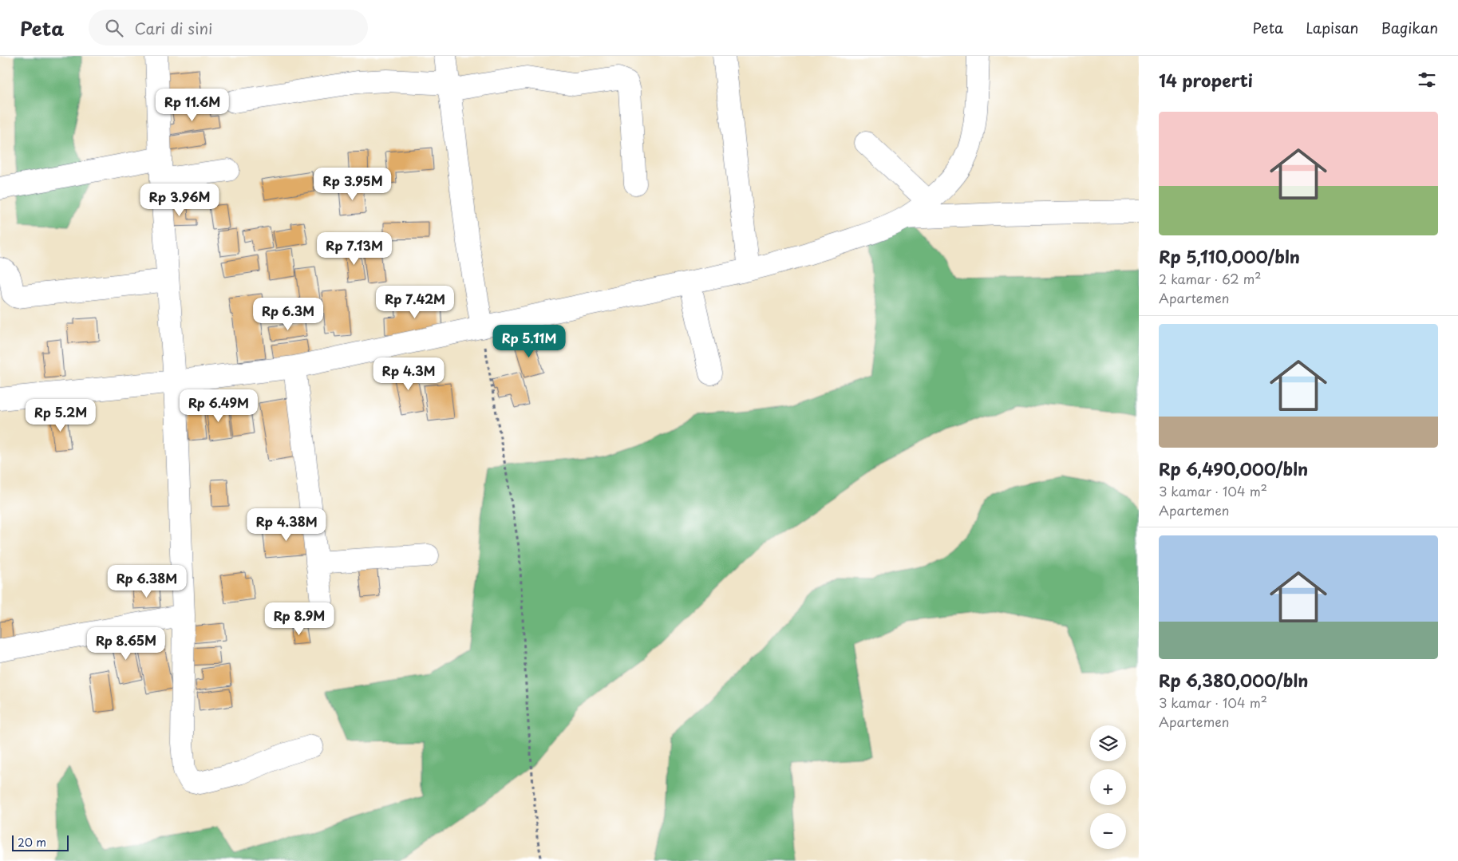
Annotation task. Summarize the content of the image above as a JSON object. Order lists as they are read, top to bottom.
{
  "scale_bar": "20 m",
  "page": {
    "header": "Peta",
    "search": "Cari di sini",
    "nav": ["Peta", "Lapisan", "Bagikan"],
    "heading": "14 properti",
    "price": [
      "Rp 11.6M",
      "Rp 3.95M",
      "Rp 3.96M",
      "Rp 7.13M",
      "Rp 7.42M",
      "Rp 6.3M",
      "Rp 5.11M",
      "Rp 4.3M",
      "Rp 6.49M",
      "Rp 5.2M",
      "Rp 4.38M",
      "Rp 6.38M",
      "Rp 8.9M",
      "Rp 8.65M"
    ],
    "list": [
      {
        "name": "Rp 5,110,000/bln",
        "note": "2 kamar · 62 m² · Apartemen"
      },
      {
        "name": "Rp 6,490,000/bln",
        "note": "3 kamar · 104 m² · Apartemen"
      },
      {
        "name": "Rp 6,380,000/bln",
        "note": "3 kamar · 104 m² · Apartemen"
      }
    ],
    "map_buttons": ["+", "−"],
    "scale": "20 m"
  }
}
